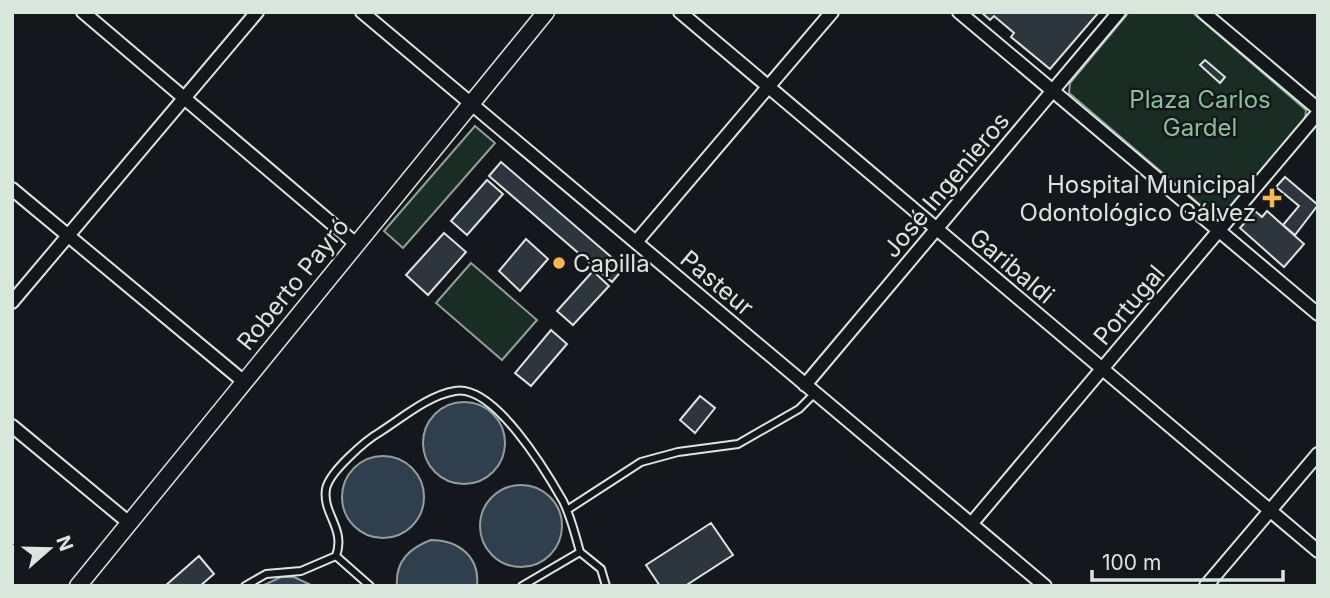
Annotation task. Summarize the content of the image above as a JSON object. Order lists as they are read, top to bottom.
{
  "streets": {
    "street": [
      "José Ingenieros",
      "Garibaldi",
      "Pasteur",
      "Roberto Payró",
      "Portugal"
    ]
  },
  "crossings": [
    ["José Ingenieros", "Garibaldi"],
    ["José Ingenieros", "Pasteur"],
    ["Garibaldi", "Portugal"],
    ["Pasteur", "Roberto Payró"],
    ["Pasteur", "Portugal"]
  ],
  "parks": ["Plaza Carlos Gardel"],
  "places": {
    "health": ["Hospital Municipal Odontológico Gálvez"],
    "other": ["Capilla"]
  },
  "scale_bar": "100 m",
  "north": "right"
}
